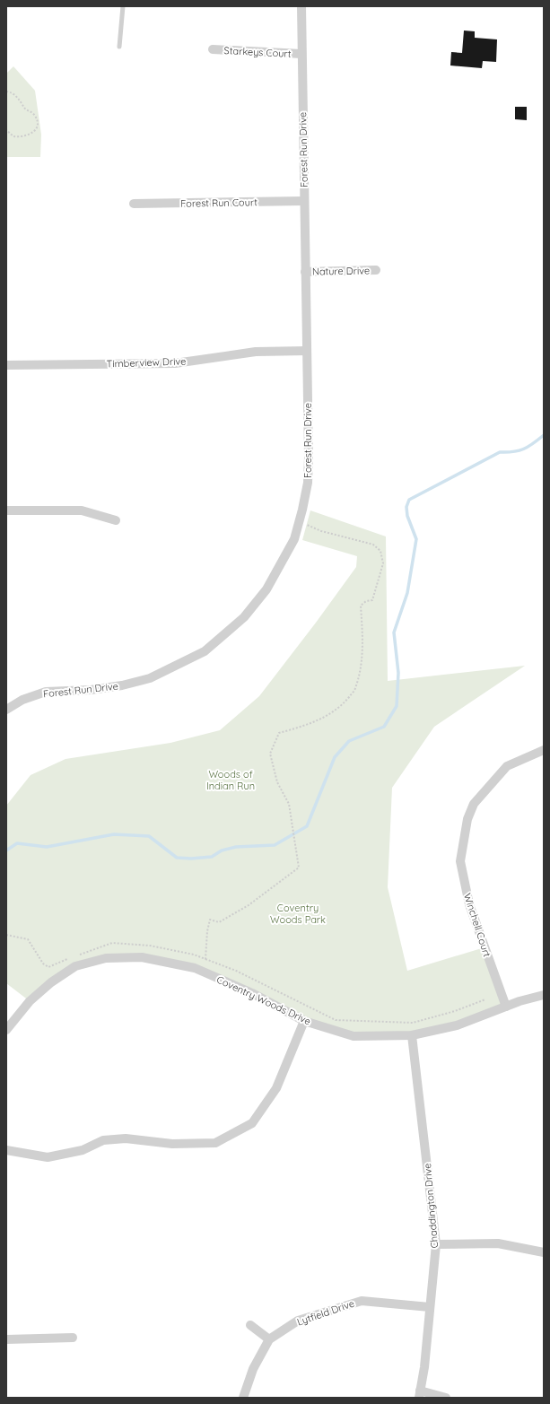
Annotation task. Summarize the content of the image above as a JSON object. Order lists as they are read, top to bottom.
{
  "streets": {
    "street": [
      "Starkeys Court",
      "Forest Run Drive",
      "Forest Run Court",
      "Nature Drive",
      "Timberview Drive",
      "Winchell Court",
      "Coventry Woods Drive",
      "Chaddington Drive",
      "Lytfield Drive"
    ]
  },
  "crossings": [
    ["Starkeys Court", "Forest Run Drive"],
    ["Forest Run Drive", "Forest Run Court"],
    ["Forest Run Drive", "Nature Drive"],
    ["Forest Run Drive", "Timberview Drive"],
    ["Winchell Court", "Coventry Woods Drive"],
    ["Coventry Woods Drive", "Chaddington Drive"],
    ["Chaddington Drive", "Lytfield Drive"]
  ],
  "parks": ["Woods of Indian Run", "Coventry Woods Park"]
}
